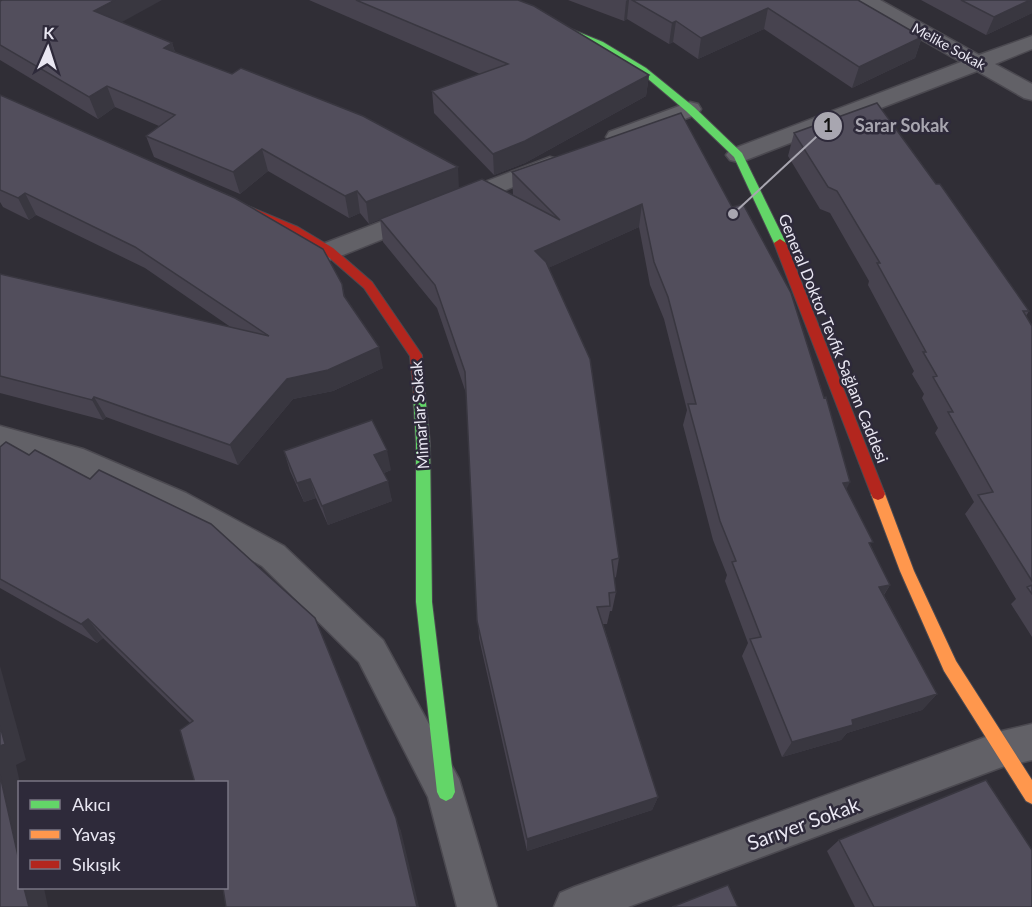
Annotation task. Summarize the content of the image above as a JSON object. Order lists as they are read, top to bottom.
{
  "streets": {
    "main road": ["General Doktor Tevfik Sağlam Caddesi", "Mimarlar Sokak"],
    "street": ["Melike Sokak", "Sarıyer Sokak"]
  },
  "crossings": [
    ["General Doktor Tevfik Sağlam Caddesi", "Sarıyer Sokak"]
  ],
  "places": ["Sarar Sokak"],
  "legend": ["Akıcı", "Yavaş", "Sıkışık"],
  "north": "top"
}
